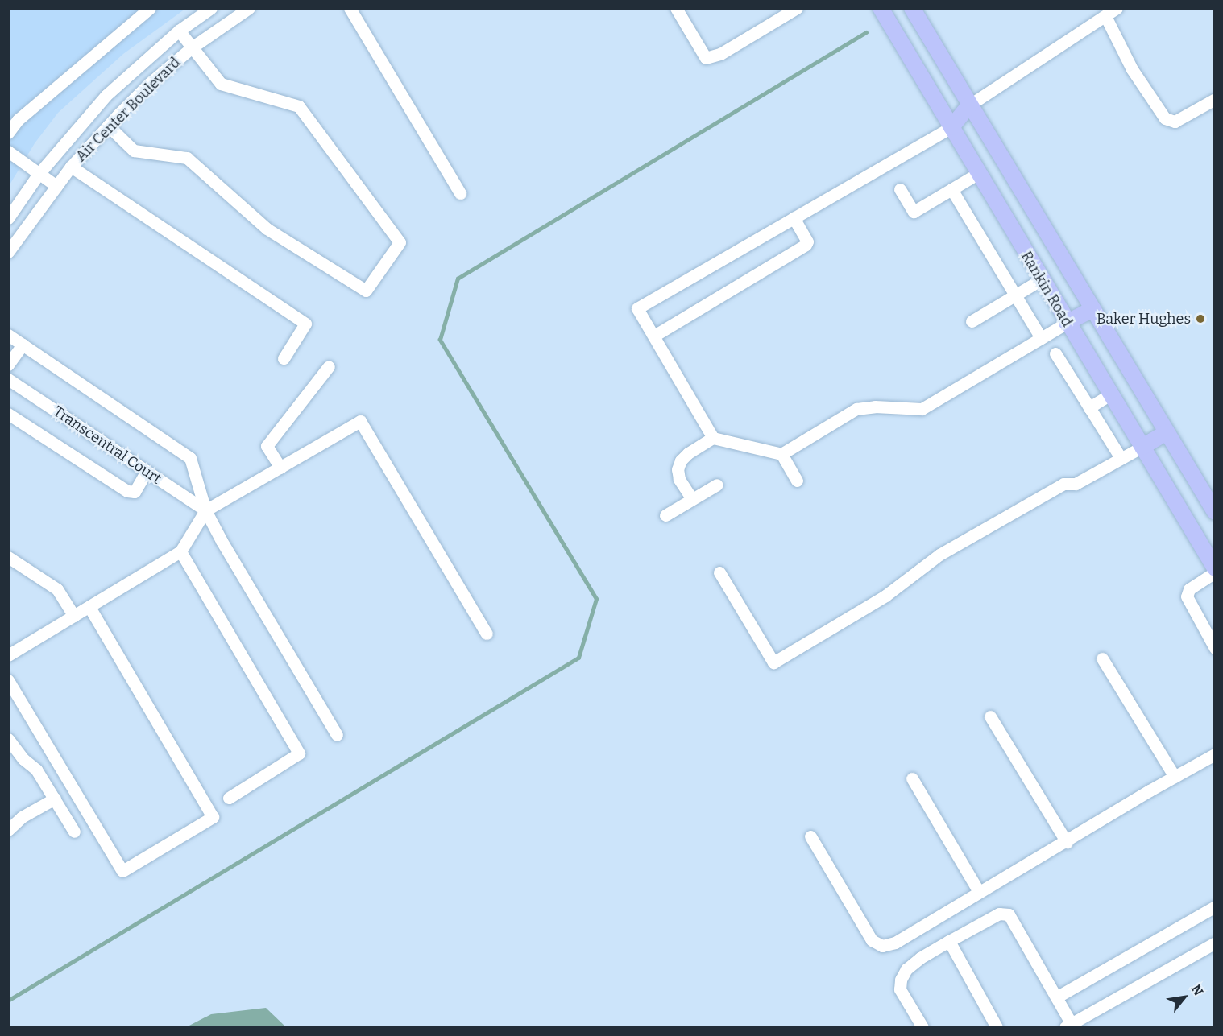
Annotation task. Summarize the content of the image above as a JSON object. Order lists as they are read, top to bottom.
{
  "streets": {
    "main road": ["Rankin Road"],
    "street": ["Air Center Boulevard", "Transcentral Court"]
  },
  "places": ["Baker Hughes"],
  "north": "top right"
}
